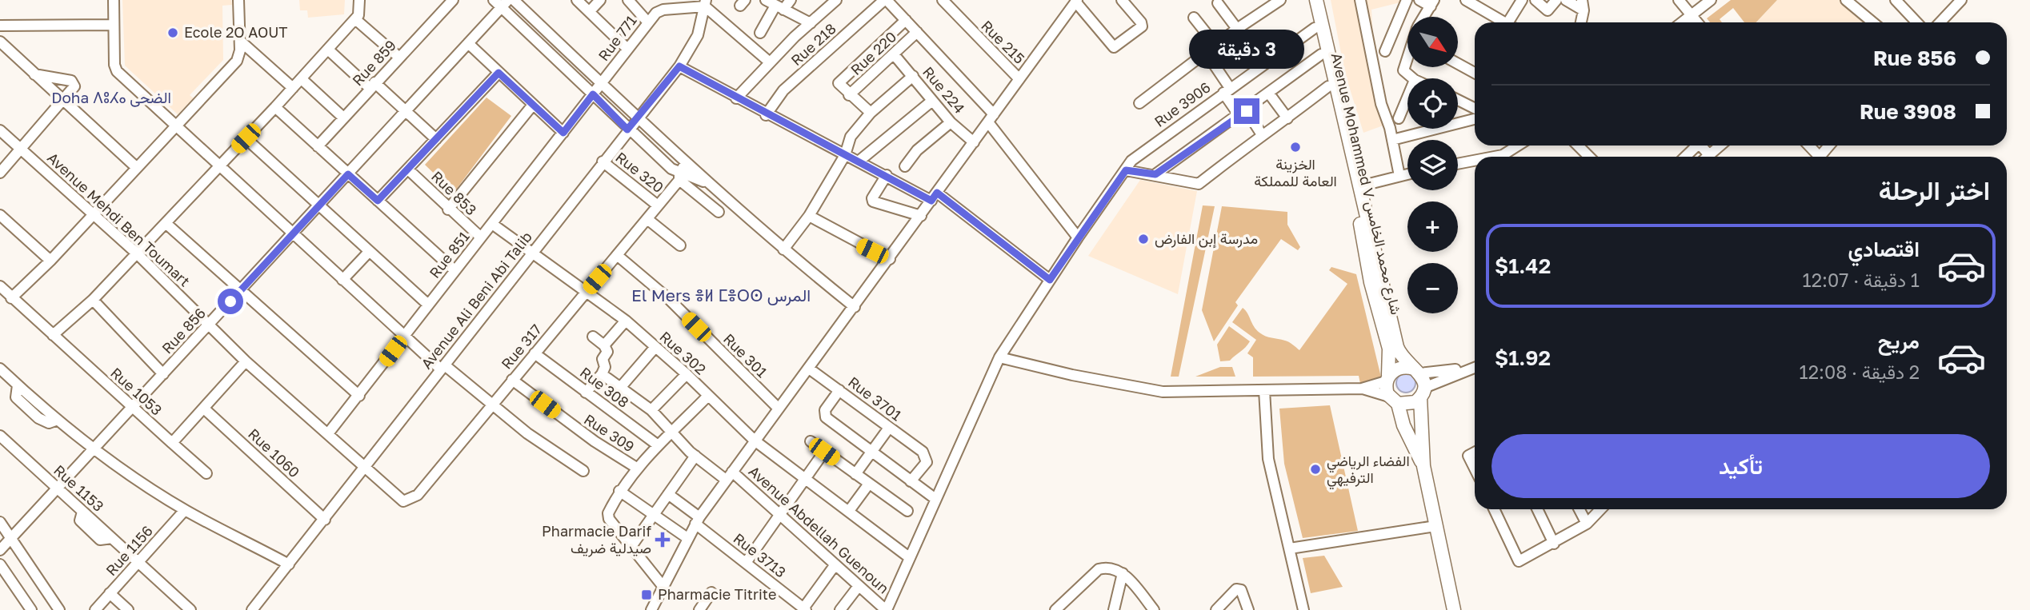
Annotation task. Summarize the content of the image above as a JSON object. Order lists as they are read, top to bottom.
{
  "streets": {
    "main road": ["Avenue Mohammed V شارع محمد الخامس"],
    "street": [
      "Rue 771",
      "Rue 215",
      "Rue 218",
      "Rue 220",
      "Rue 859",
      "Rue 224",
      "Rue 3906",
      "Rue 320",
      "Rue 853",
      "Avenue Mehdi Ben Toumart",
      "Rue 851",
      "Avenue Ali Beni Abi Talib",
      "Rue 856",
      "Rue 317",
      "Rue 302",
      "Rue 301",
      "Rue 308",
      "Rue 1053",
      "Rue 3701",
      "Rue 309",
      "Rue 1060",
      "Rue 1153",
      "Avenue Abdellah Guenoun",
      "Rue 1156",
      "Rue 3713"
    ]
  },
  "crossings": [
    ["Rue 771", "Rue 851"],
    ["Rue 771", "Avenue Ali Beni Abi Talib"],
    ["Rue 220", "Rue 224"],
    ["Rue 3906", "Avenue Mohammed V شارع محمد الخامس"],
    ["Rue 3906", "Rue 302"],
    ["Rue 3906", "Avenue Abdellah Guenoun"],
    ["Rue 320", "Avenue Ali Beni Abi Talib"],
    ["Rue 320", "Rue 317"],
    ["Rue 853", "Rue 851"],
    ["Avenue Mehdi Ben Toumart", "Rue 851"],
    ["Avenue Mehdi Ben Toumart", "Avenue Ali Beni Abi Talib"],
    ["Avenue Mehdi Ben Toumart", "Rue 856"],
    ["Avenue Mehdi Ben Toumart", "Rue 317"],
    ["Rue 851", "Rue 302"],
    ["Avenue Ali Beni Abi Talib", "Rue 317"],
    ["Avenue Ali Beni Abi Talib", "Rue 302"],
    ["Avenue Ali Beni Abi Talib", "Rue 1060"],
    ["Rue 856", "Rue 1053"],
    ["Rue 856", "Rue 1153"],
    ["Rue 317", "Rue 302"],
    ["Rue 317", "Rue 301"],
    ["Rue 317", "Rue 308"],
    ["Rue 317", "Rue 309"],
    ["Rue 1153", "Rue 1156"]
  ],
  "districts": ["Doha ⴷⵓⵃⴰ الضحى", "El Mers ⴻⵍ ⵎⴻⵔⵙ المرس"],
  "places": {
    "other": [
      "Ecole 2O AOUT",
      "الخزينة العامة للمملكة",
      "مدرسة إبن الفارض",
      "الفضاء الرياضي الترفيهي"
    ],
    "health": ["Pharmacie Darif صيدلية ضريف"],
    "transit": ["Pharmacie Titrite"]
  },
  "north": "bottom right",
  "page": {
    "map_buttons": ["+", "−"],
    "banner": ["Rue 856", "Rue 3908"],
    "bubble": "3 دقيقة",
    "heading": "اختر الرحلة",
    "list": [
      {
        "name": "اقتصادي",
        "note": "1 دقيقة · 12:07",
        "value": "$1.42"
      },
      {
        "name": "مريح",
        "note": "2 دقيقة · 12:08",
        "value": "$1.92"
      }
    ],
    "buttons": "تأكيد"
  }
}
